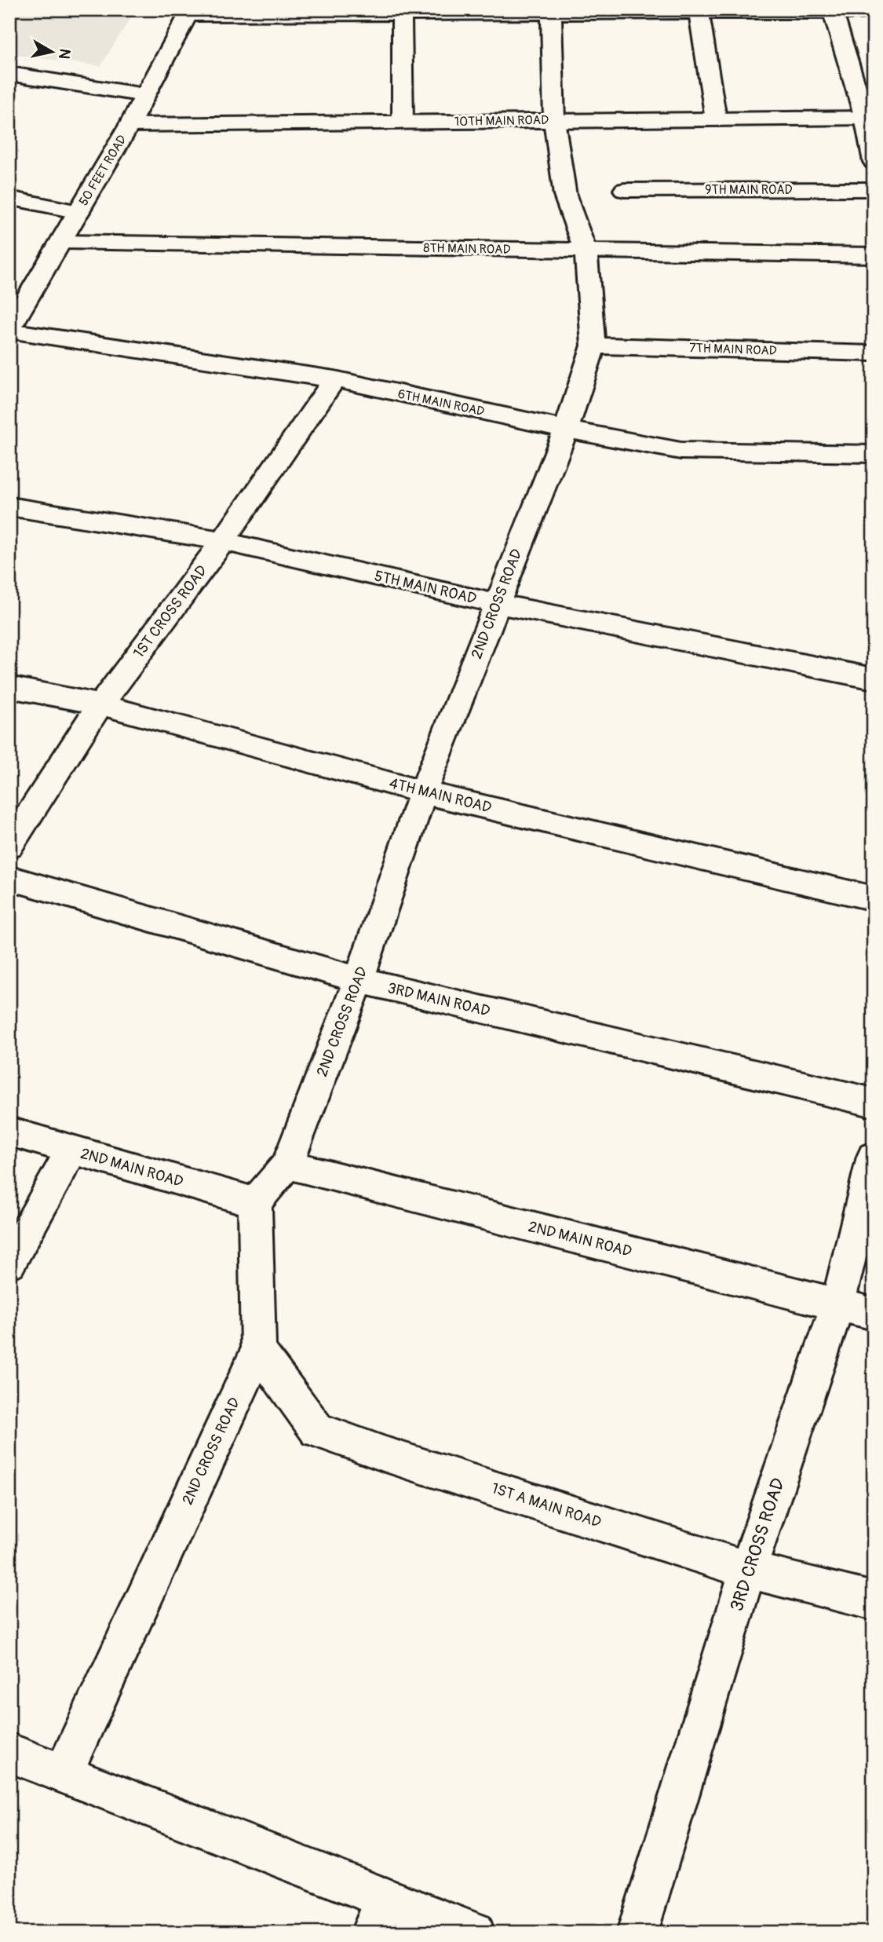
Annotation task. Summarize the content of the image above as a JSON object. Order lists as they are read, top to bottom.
{
  "streets": {
    "street": [
      "10TH MAIN ROAD",
      "50 FEET ROAD",
      "9TH MAIN ROAD",
      "8TH MAIN ROAD",
      "7TH MAIN ROAD",
      "6TH MAIN ROAD",
      "5TH MAIN ROAD",
      "2ND CROSS ROAD",
      "1ST CROSS ROAD",
      "4TH MAIN ROAD",
      "3RD MAIN ROAD",
      "2ND MAIN ROAD",
      "1ST A MAIN ROAD",
      "3RD CROSS ROAD"
    ]
  },
  "crossings": [
    ["10TH MAIN ROAD", "50 FEET ROAD"],
    ["50 FEET ROAD", "8TH MAIN ROAD"],
    ["50 FEET ROAD", "6TH MAIN ROAD"],
    ["8TH MAIN ROAD", "2ND CROSS ROAD"],
    ["7TH MAIN ROAD", "2ND CROSS ROAD"],
    ["6TH MAIN ROAD", "2ND CROSS ROAD"],
    ["6TH MAIN ROAD", "1ST CROSS ROAD"],
    ["5TH MAIN ROAD", "2ND CROSS ROAD"],
    ["5TH MAIN ROAD", "1ST CROSS ROAD"],
    ["2ND CROSS ROAD", "4TH MAIN ROAD"],
    ["2ND CROSS ROAD", "3RD MAIN ROAD"],
    ["2ND CROSS ROAD", "2ND MAIN ROAD"],
    ["2ND CROSS ROAD", "1ST A MAIN ROAD"],
    ["1ST CROSS ROAD", "4TH MAIN ROAD"],
    ["2ND MAIN ROAD", "3RD CROSS ROAD"],
    ["1ST A MAIN ROAD", "3RD CROSS ROAD"]
  ],
  "north": "right"
}
